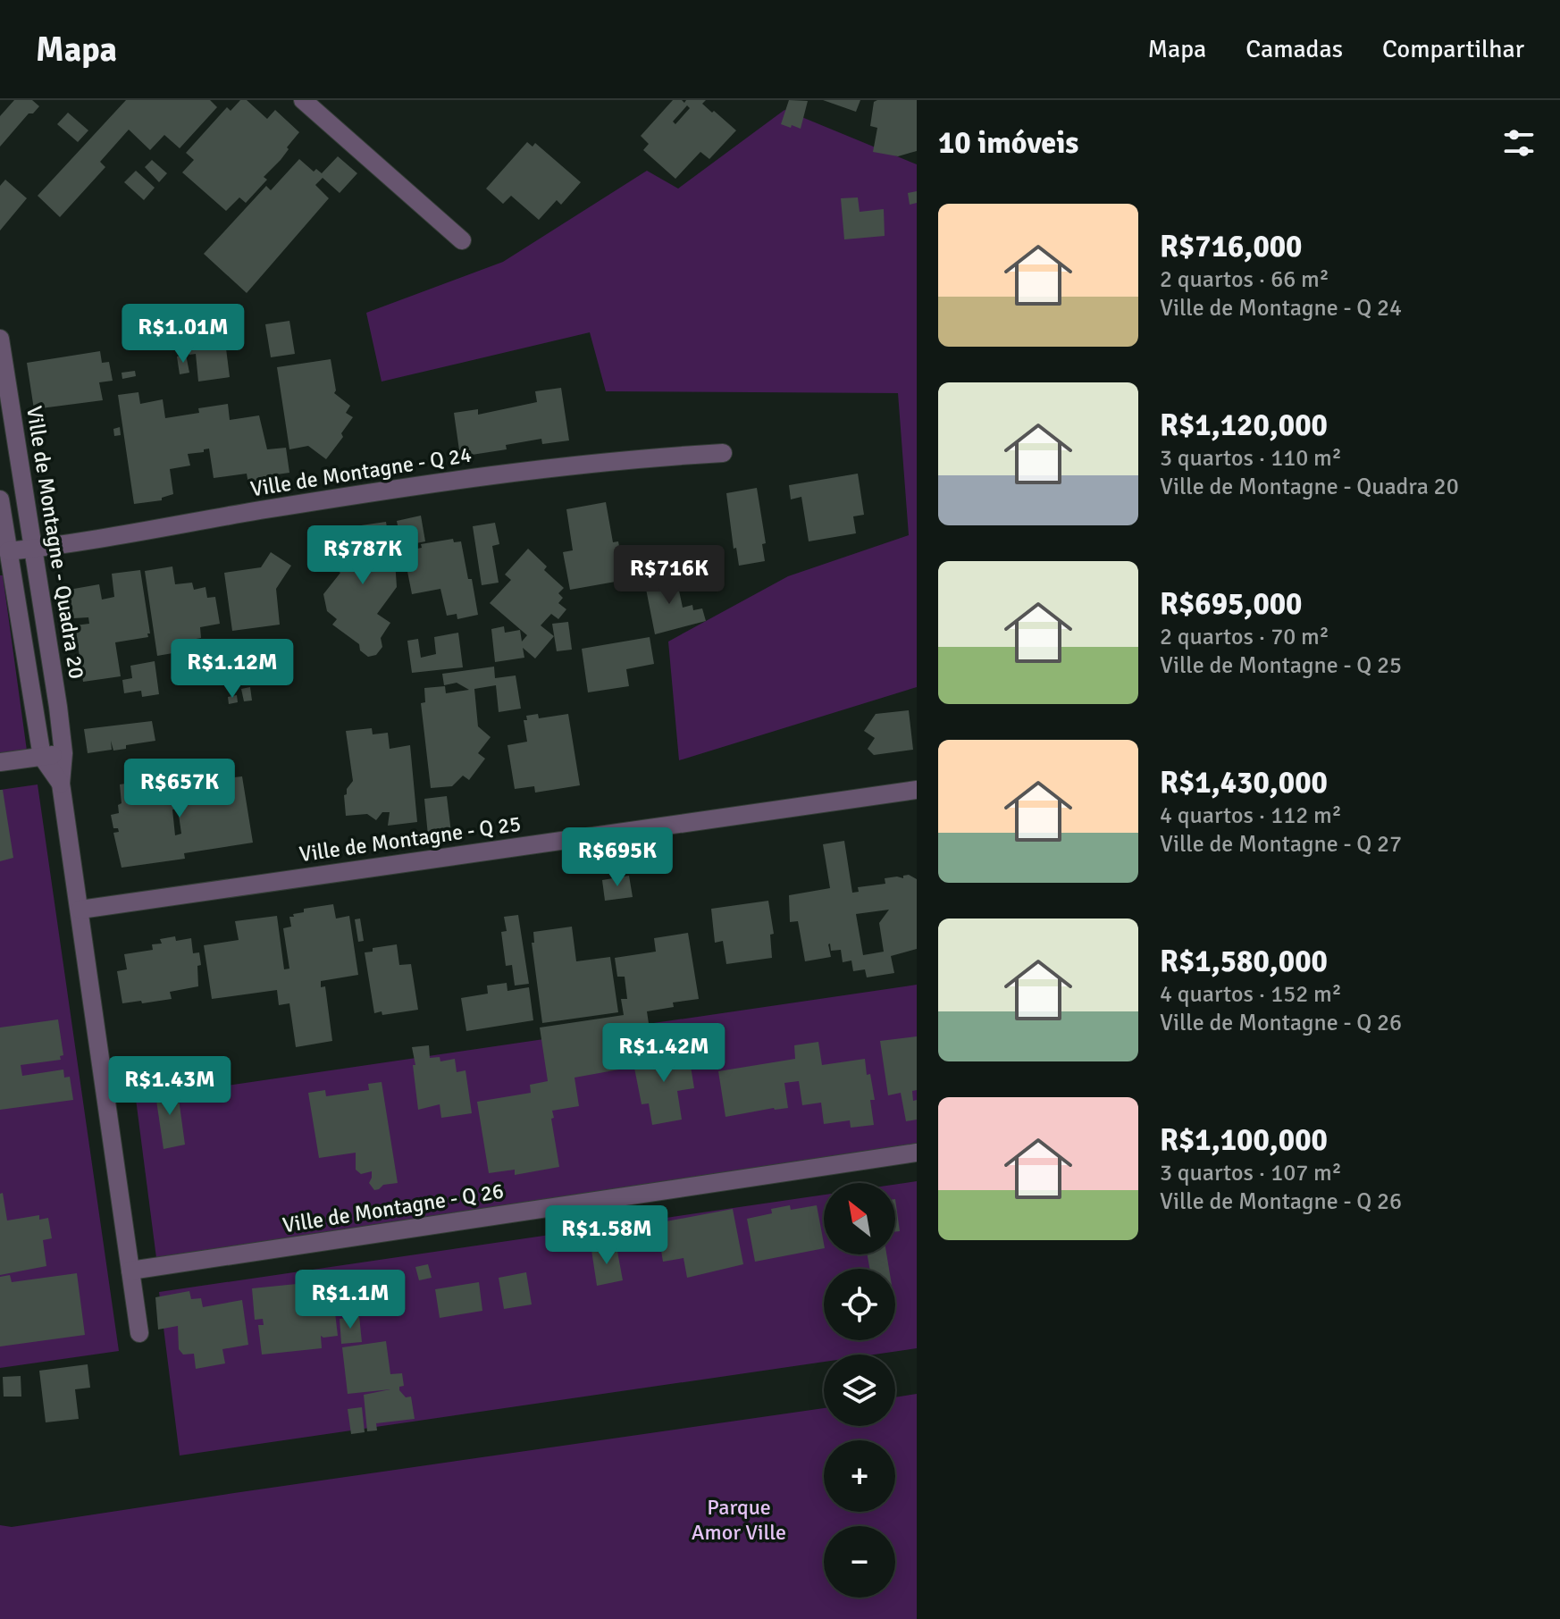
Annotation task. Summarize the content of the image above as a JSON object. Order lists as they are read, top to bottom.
{
  "streets": {
    "street": [
      "Ville de Montagne - Q 24",
      "Ville de Montagne - Quadra 20",
      "Ville de Montagne - Q 25",
      "Ville de Montagne - Q 26"
    ]
  },
  "crossings": [
    ["Ville de Montagne - Q 24", "Ville de Montagne - Quadra 20"]
  ],
  "parks": ["Parque Amor Ville"],
  "north": "top left",
  "page": {
    "header": "Mapa",
    "nav": ["Mapa", "Camadas", "Compartilhar"],
    "heading": "10 imóveis",
    "list": [
      {
        "name": "R$716,000",
        "note": "2 quartos · 66 m² · Ville de Montagne - Q 24"
      },
      {
        "name": "R$1,120,000",
        "note": "3 quartos · 110 m² · Ville de Montagne - Quadra 20"
      },
      {
        "name": "R$695,000",
        "note": "2 quartos · 70 m² · Ville de Montagne - Q 25"
      },
      {
        "name": "R$1,430,000",
        "note": "4 quartos · 112 m² · Ville de Montagne - Q 27"
      },
      {
        "name": "R$1,580,000",
        "note": "4 quartos · 152 m² · Ville de Montagne - Q 26"
      },
      {
        "name": "R$1,100,000",
        "note": "3 quartos · 107 m² · Ville de Montagne - Q 26"
      }
    ],
    "price": [
      "R$1.01M",
      "R$787K",
      "R$716K",
      "R$1.12M",
      "R$657K",
      "R$695K",
      "R$1.42M",
      "R$1.43M",
      "R$1.58M",
      "R$1.1M"
    ],
    "map_buttons": ["+", "−"]
  }
}
